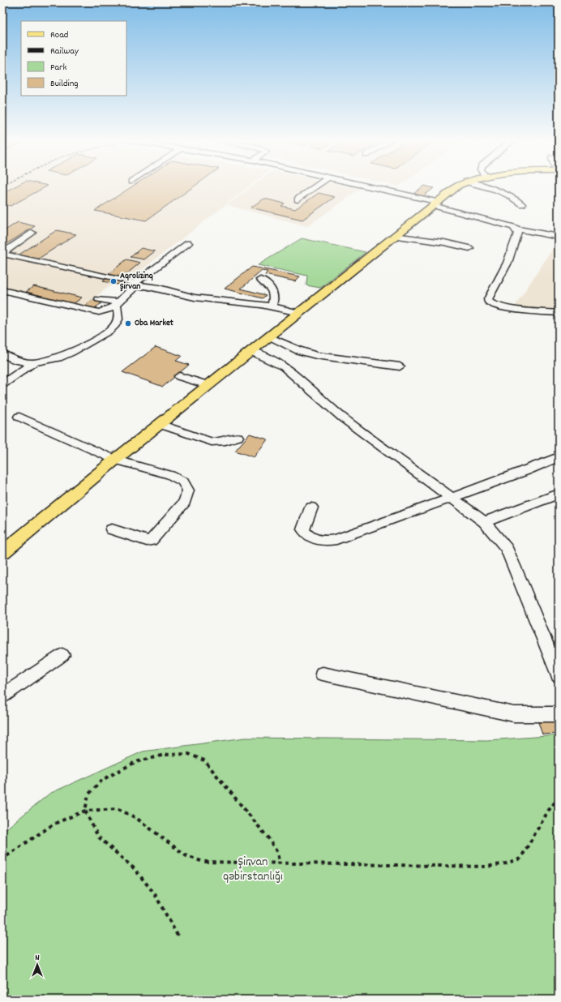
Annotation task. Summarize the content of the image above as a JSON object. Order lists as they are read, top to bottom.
{
  "parks": ["Şirvan qəbirstanlığı"],
  "places": ["Aqrolizinq Şirvan", "Oba Market"],
  "legend": [
    "Road",
    "Railway",
    "Park",
    "Building"
  ],
  "north": "top"
}
